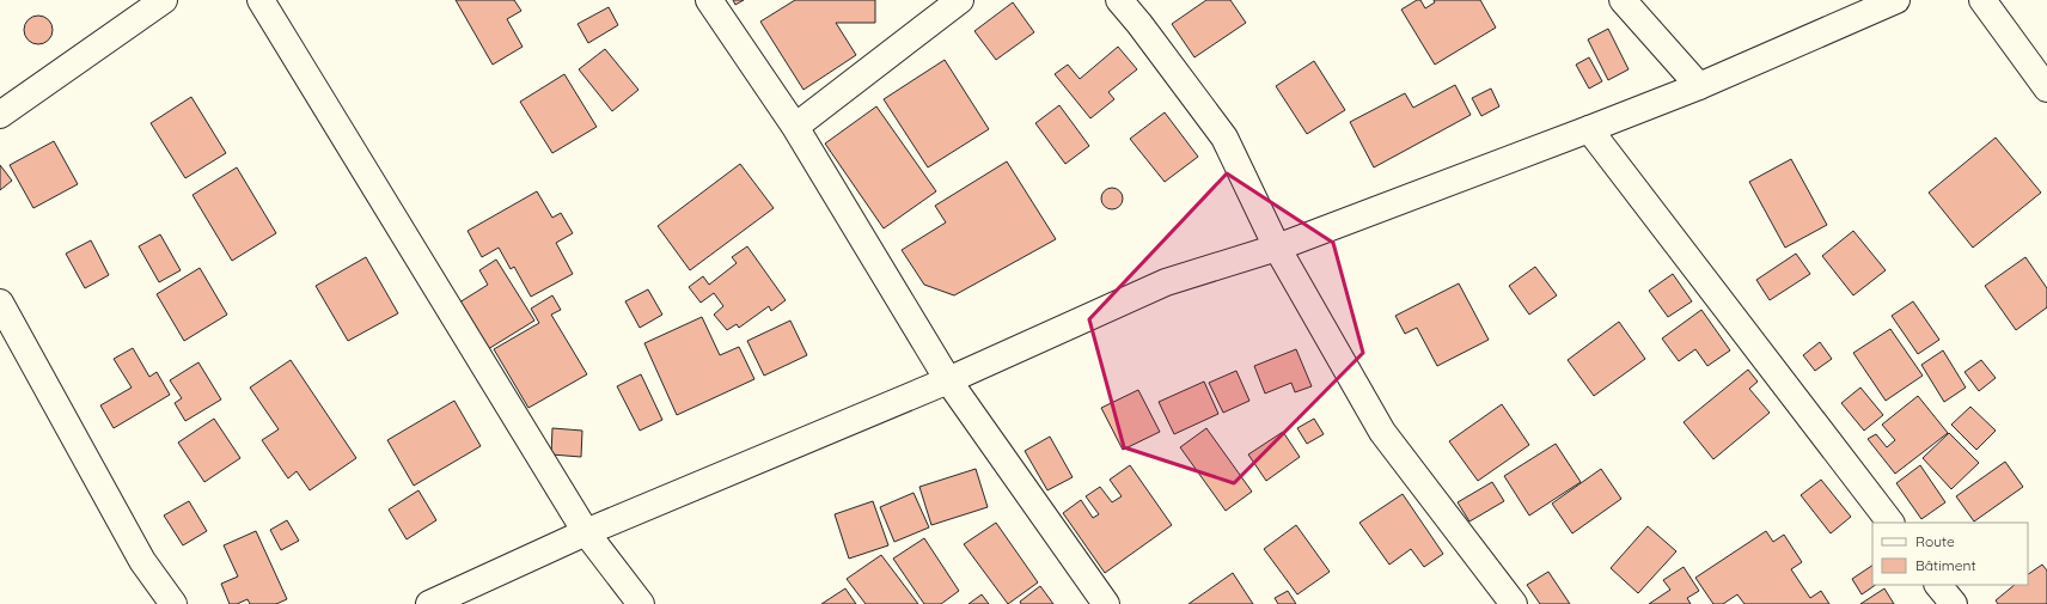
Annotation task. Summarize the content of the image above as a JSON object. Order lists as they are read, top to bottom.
{
  "legend": ["Route", "Bâtiment"]
}
